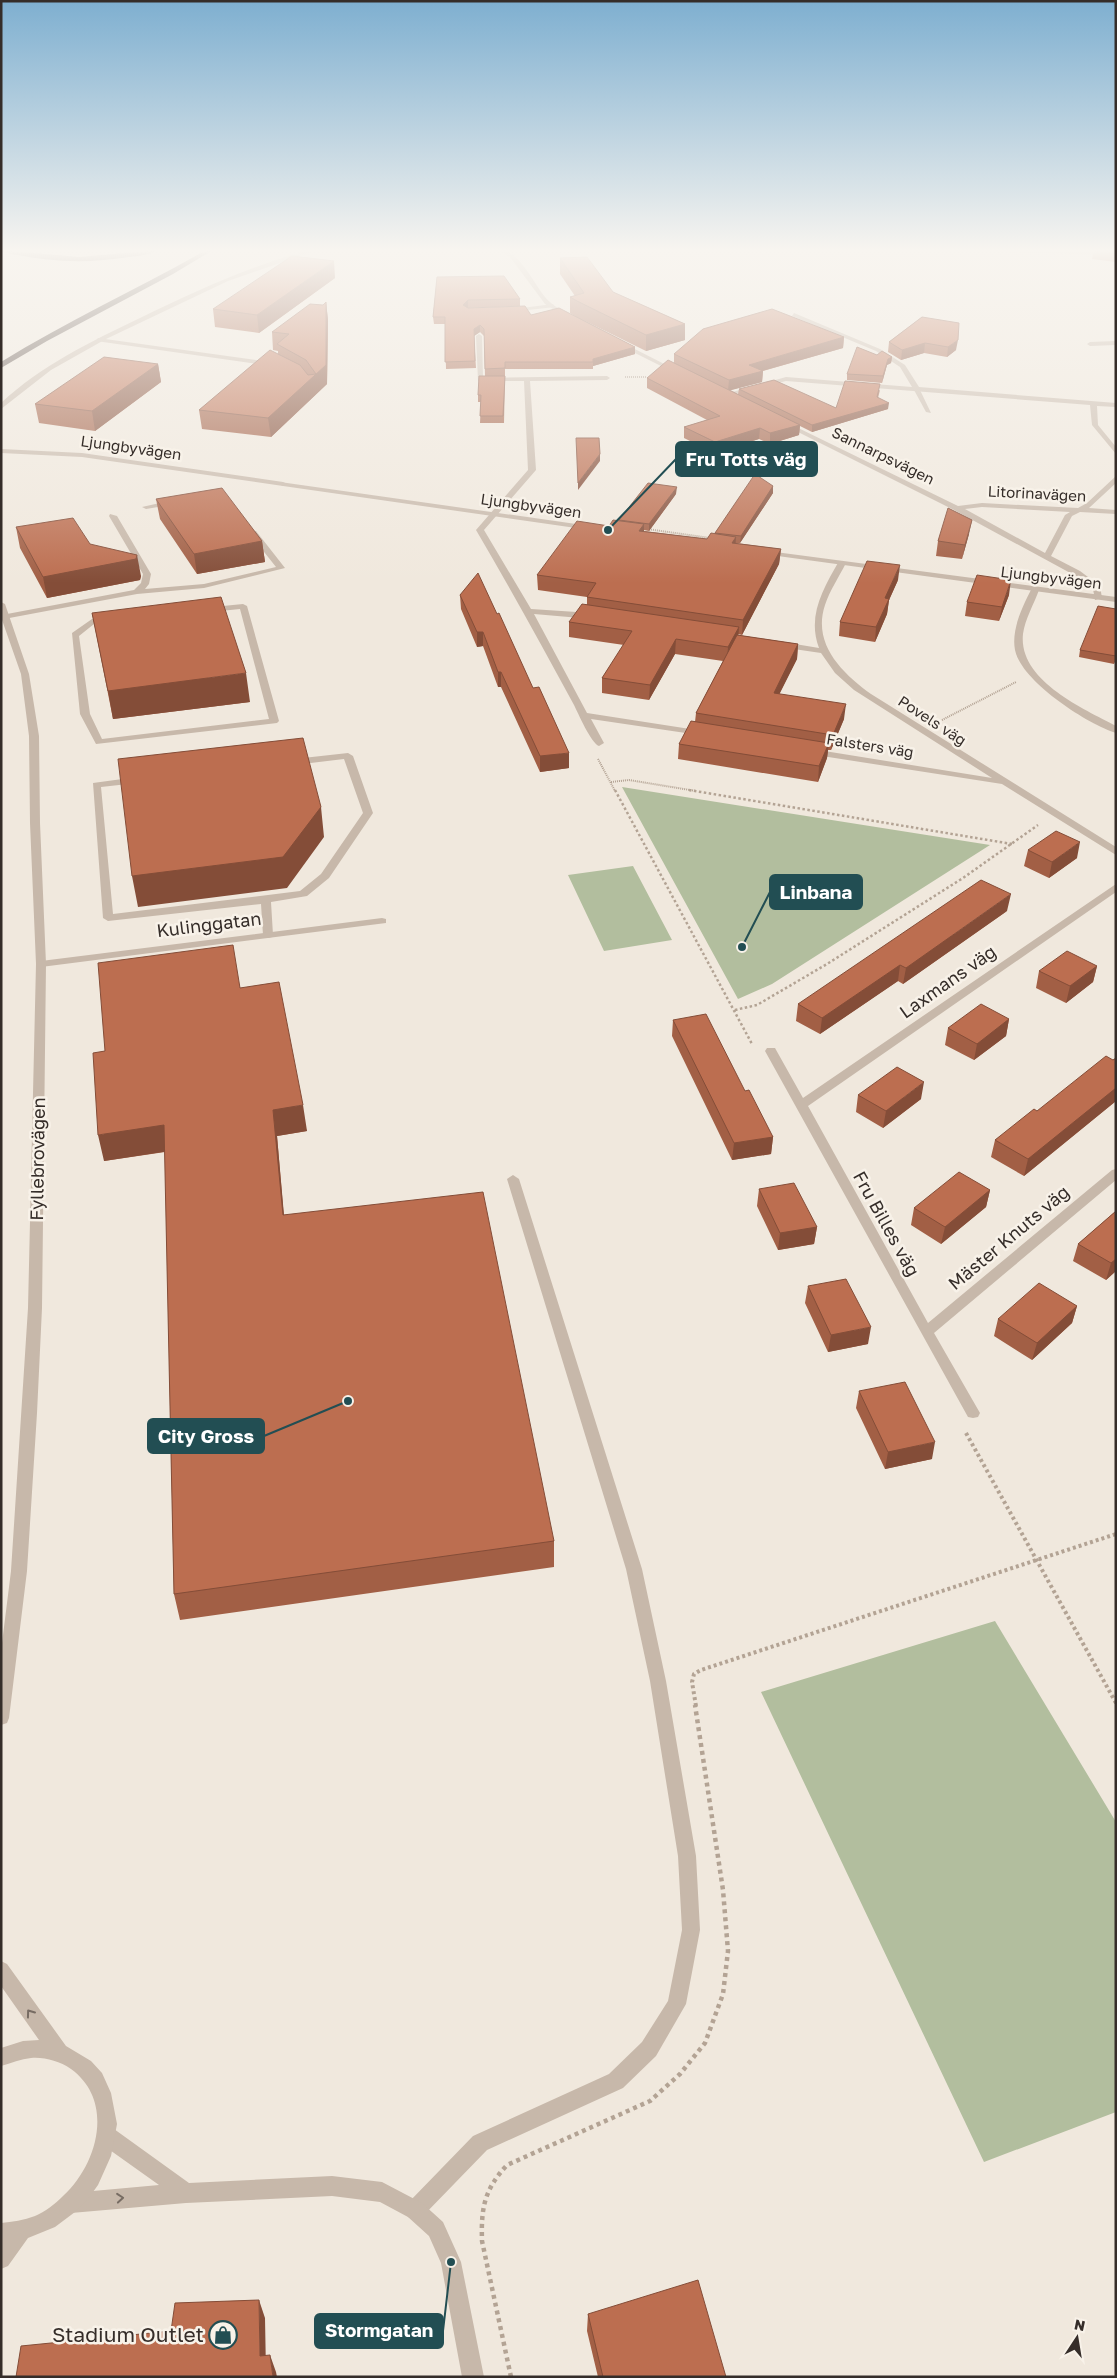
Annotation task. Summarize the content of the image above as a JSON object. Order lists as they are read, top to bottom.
{
  "streets": {
    "street": [
      "Ljungbyvägen",
      "Sannarpsvägen",
      "Litorinavägen",
      "Povels väg",
      "Falsters väg",
      "Kulinggatan",
      "Laxmans väg",
      "Fyllebrovägen",
      "Fru Billes väg",
      "Mäster Knuts väg"
    ]
  },
  "crossings": [
    ["Ljungbyvägen", "Sannarpsvägen"],
    ["Ljungbyvägen", "Povels väg"],
    ["Sannarpsvägen", "Litorinavägen"],
    ["Povels väg", "Falsters väg"],
    ["Kulinggatan", "Fyllebrovägen"],
    ["Laxmans väg", "Fru Billes väg"],
    ["Fru Billes väg", "Mäster Knuts väg"]
  ],
  "places": {
    "other": [
      "Fru Totts väg",
      "Linbana",
      "City Gross",
      "Stormgatan"
    ],
    "shop": ["Stadium Outlet"]
  },
  "north": "top"
}
